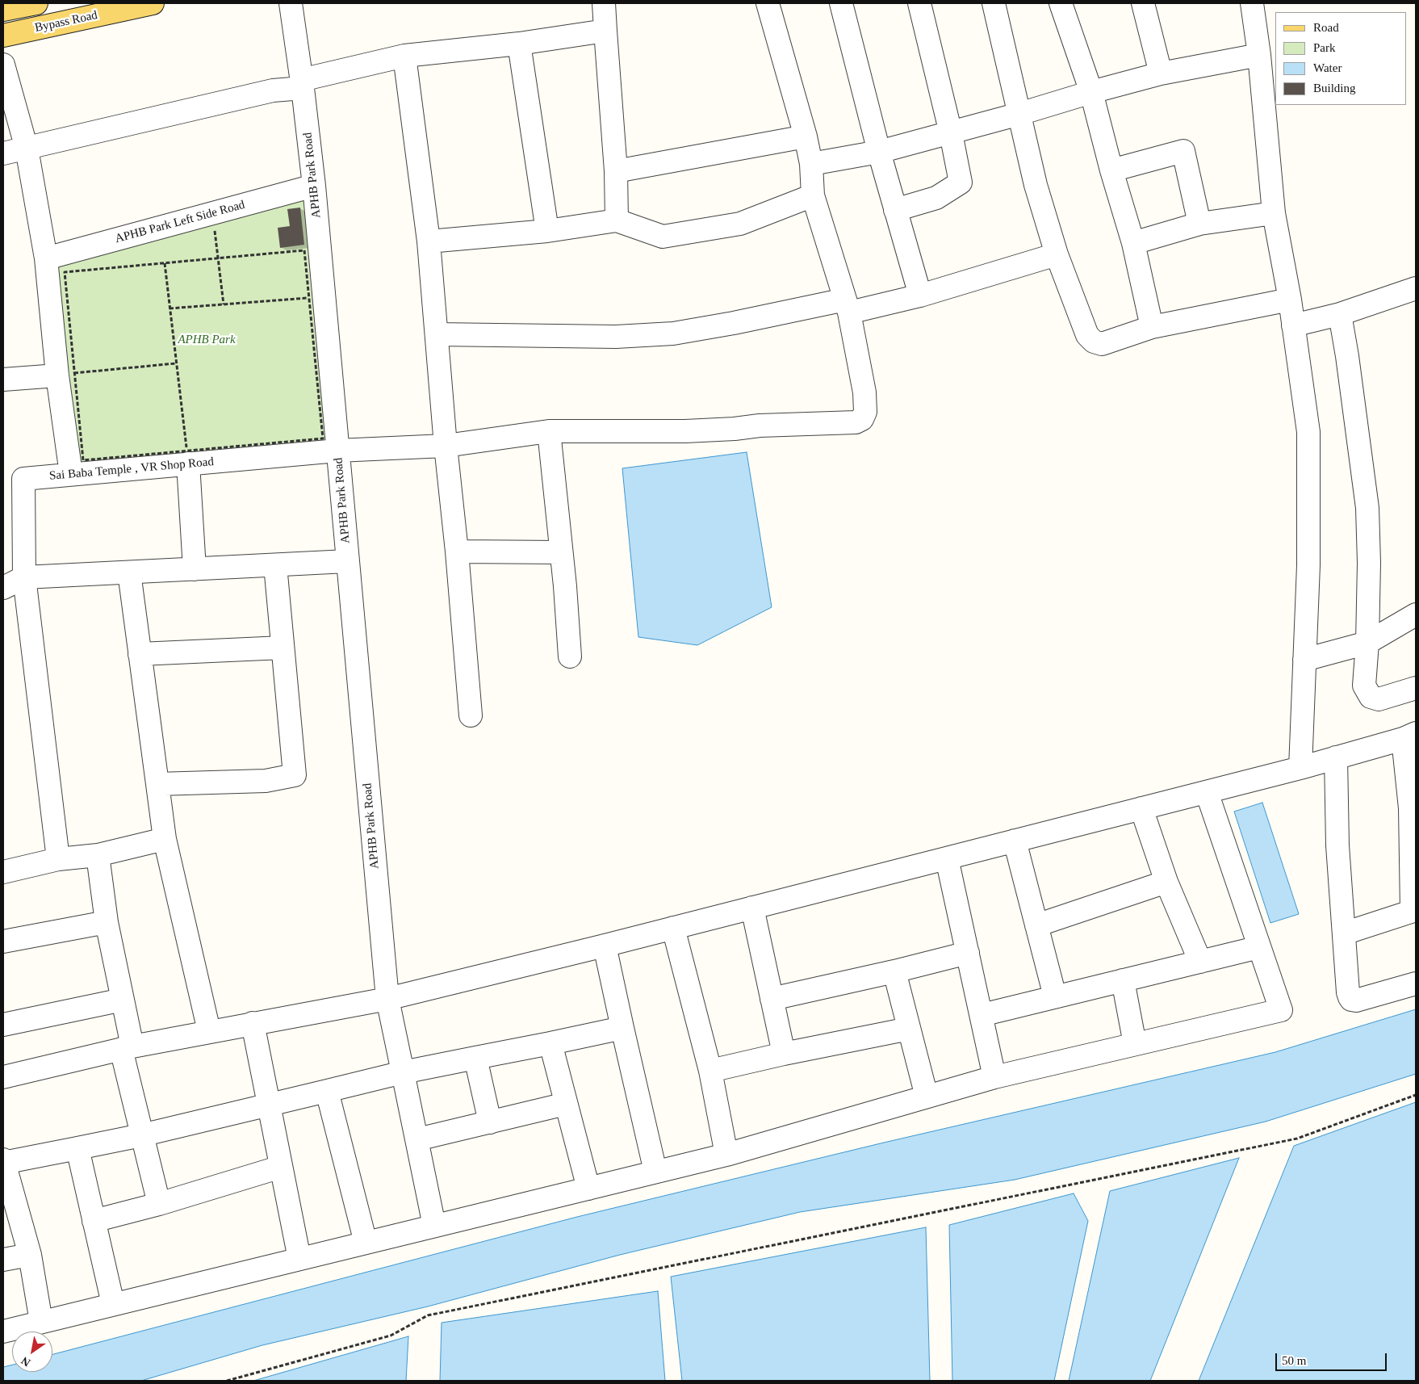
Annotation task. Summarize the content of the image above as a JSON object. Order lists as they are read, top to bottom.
{
  "streets": {
    "main road": ["Bypass Road"],
    "street": ["APHB Park Road", "APHB Park Left Side Road", "Sai Baba Temple , VR Shop Road"]
  },
  "crossings": [
    ["APHB Park Road", "APHB Park Left Side Road"],
    ["APHB Park Road", "Sai Baba Temple , VR Shop Road"]
  ],
  "parks": ["APHB Park"],
  "legend": [
    "Road",
    "Park",
    "Water",
    "Building"
  ],
  "scale_bar": "50 m",
  "north": "bottom left"
}
